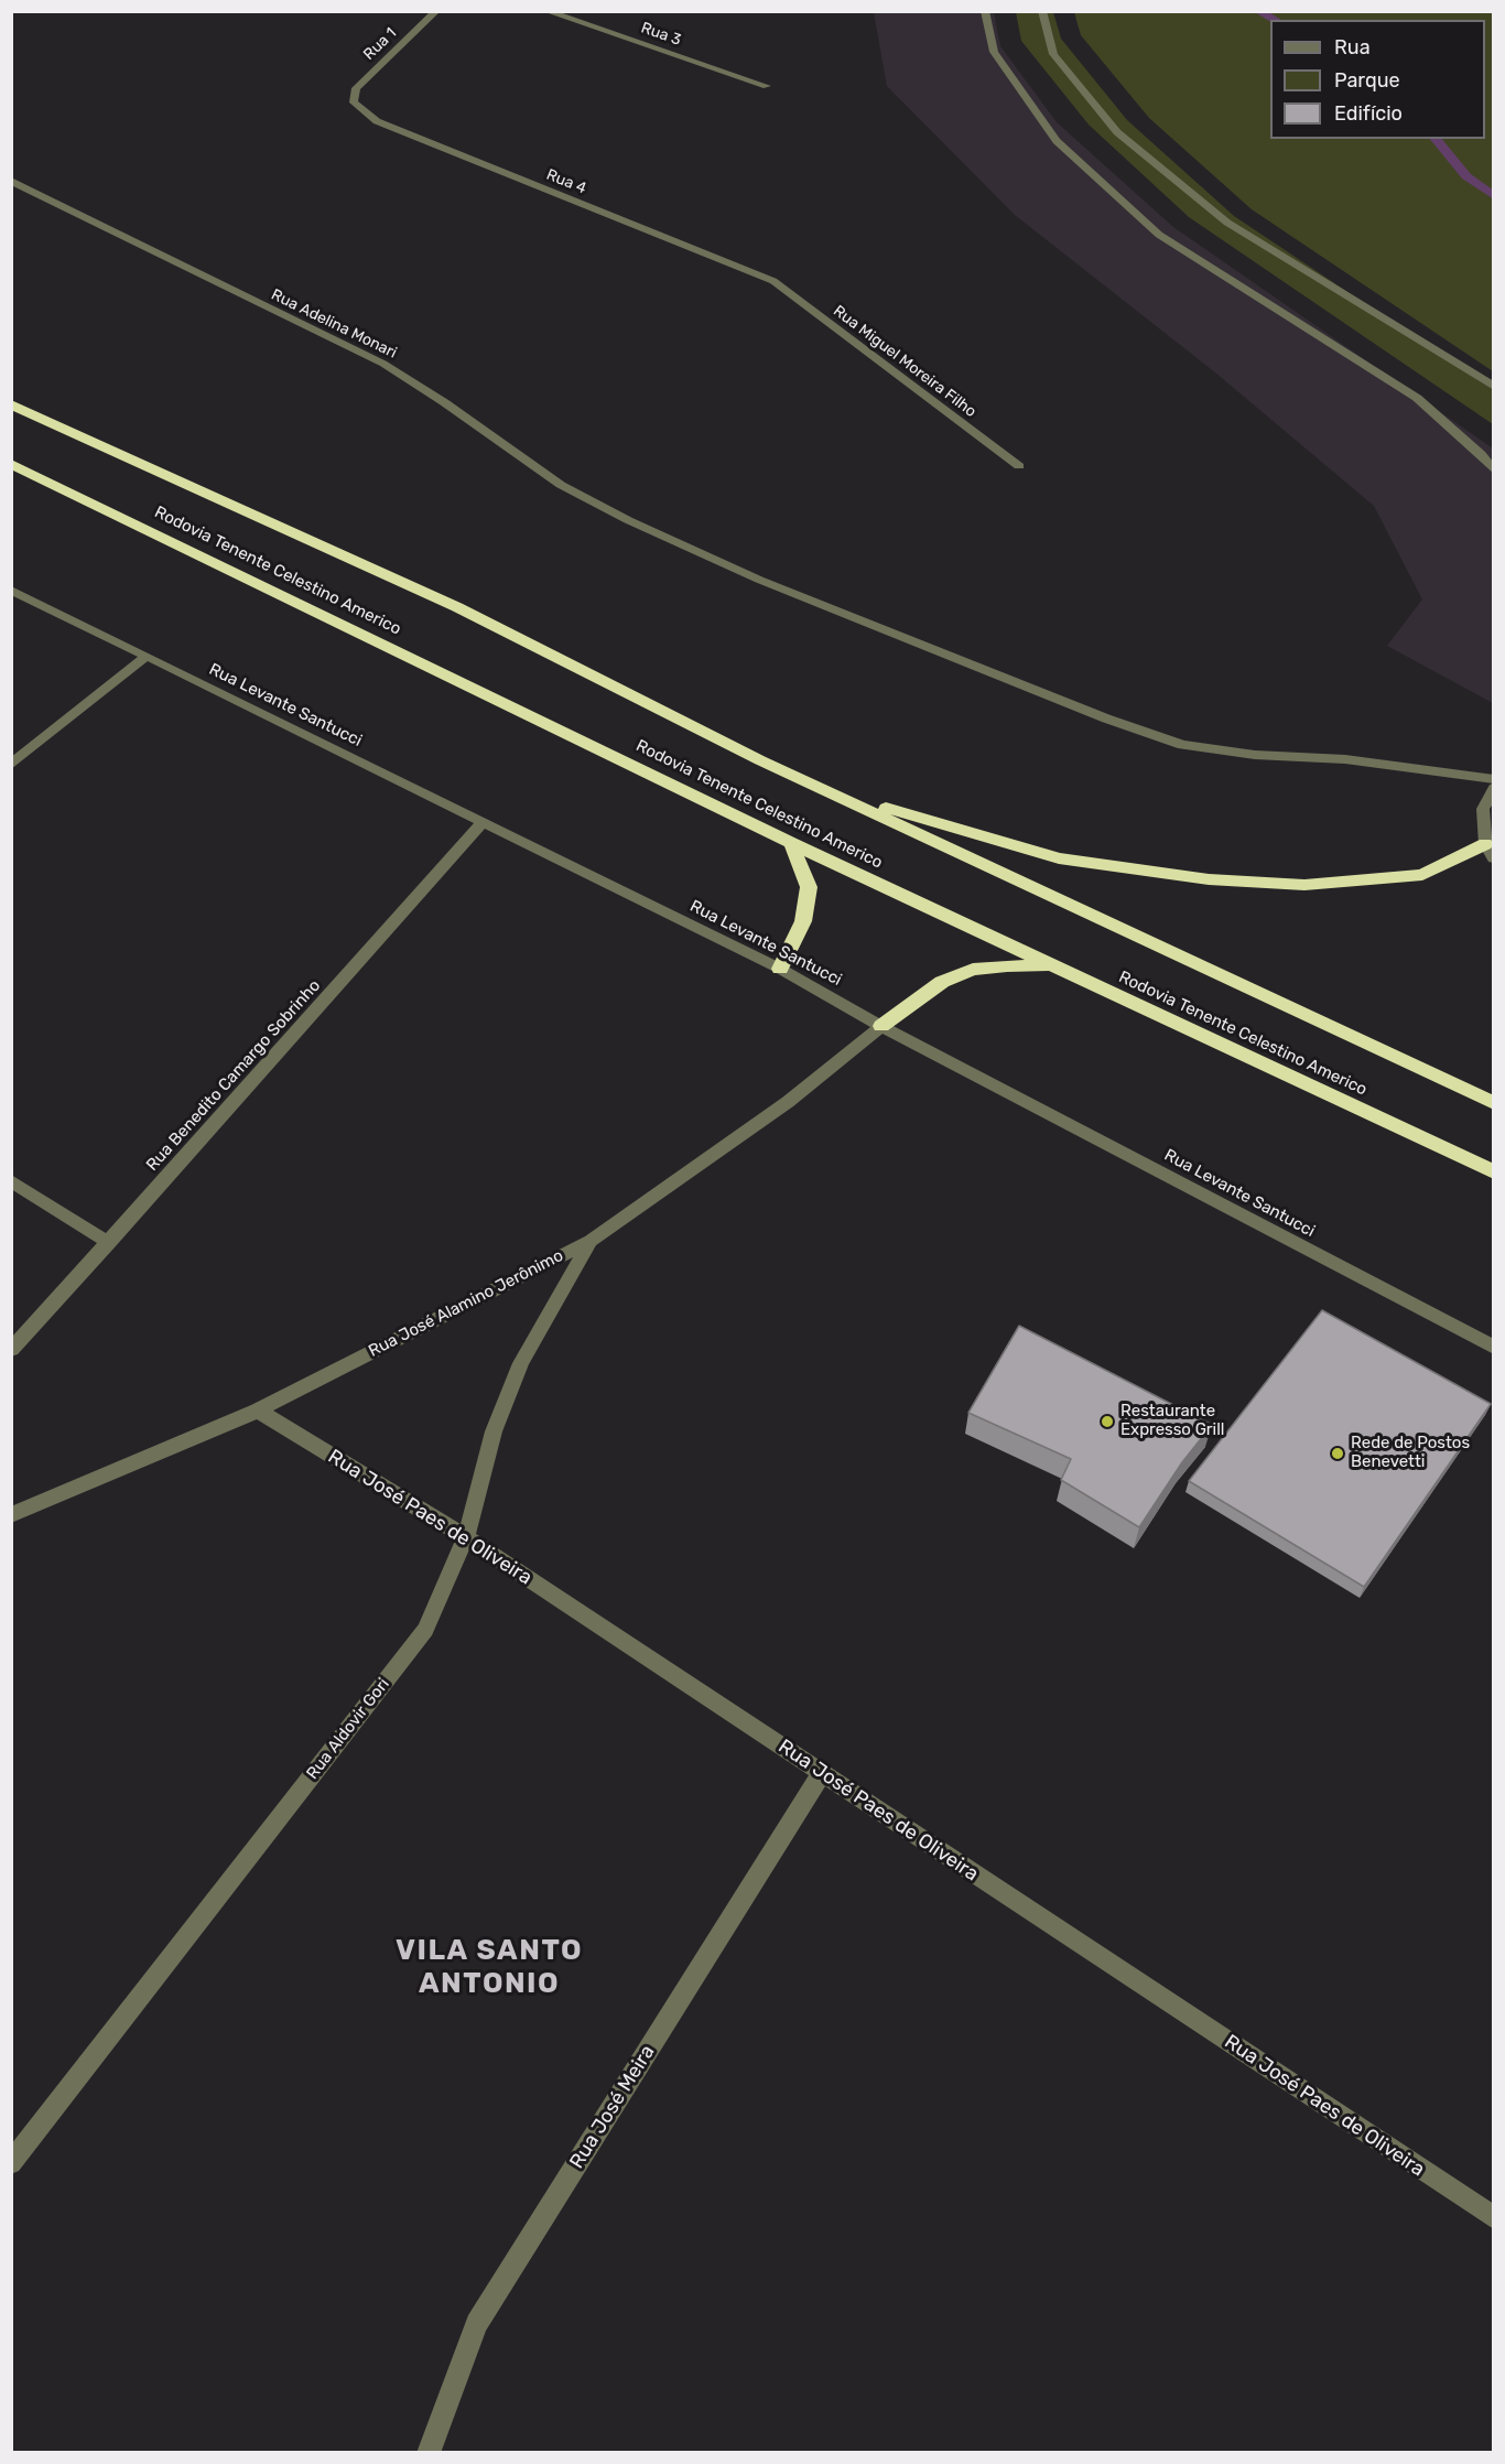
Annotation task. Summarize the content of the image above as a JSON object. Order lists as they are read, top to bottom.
{
  "streets": {
    "highway": ["Rodovia Tenente Celestino Americo"],
    "street": [
      "Rua 3",
      "Rua 1",
      "Rua 4",
      "Rua Adelina Monari",
      "Rua Miguel Moreira Filho",
      "Rua Levante Santucci",
      "Rua Benedito Camargo Sobrinho",
      "Rua José Alamino Jerônimo",
      "Rua José Paes de Oliveira",
      "Rua Aldovir Gori",
      "Rua José Meira"
    ]
  },
  "crossings": [
    ["Rua 1", "Rua 4"],
    ["Rua 4", "Rua Miguel Moreira Filho"],
    ["Rua Levante Santucci", "Rua Benedito Camargo Sobrinho"],
    ["Rua Levante Santucci", "Rua José Alamino Jerônimo"],
    ["Rua José Alamino Jerônimo", "Rua José Paes de Oliveira"],
    ["Rua José Alamino Jerônimo", "Rua Aldovir Gori"],
    ["Rua José Paes de Oliveira", "Rua Aldovir Gori"],
    ["Rua José Paes de Oliveira", "Rua José Meira"]
  ],
  "districts": ["VILA SANTO ANTONIO"],
  "places": ["Restaurante Expresso Grill", "Rede de Postos Benevetti"],
  "legend": ["Rua", "Parque", "Edifício"]
}
